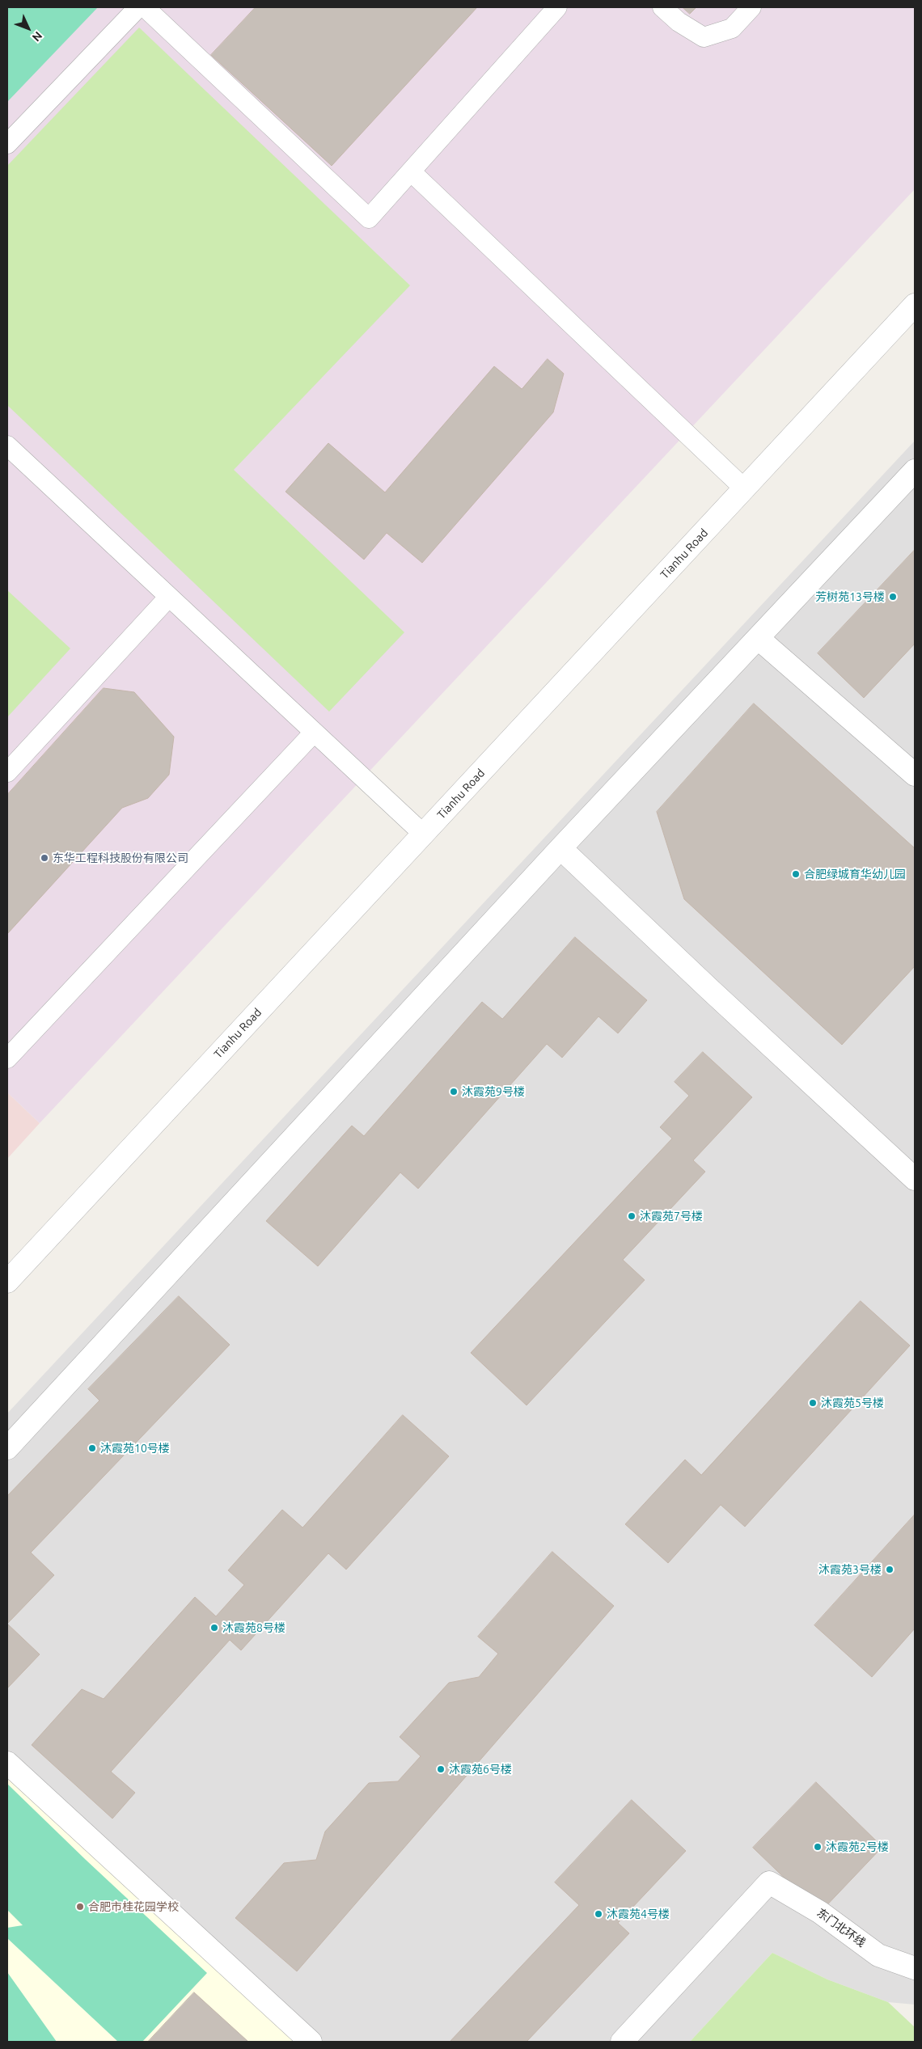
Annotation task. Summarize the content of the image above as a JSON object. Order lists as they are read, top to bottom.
{
  "streets": {
    "street": ["Tianhu Road", "东门北环线"]
  },
  "places": [
    "芳树苑13号楼",
    "东华工程科技股份有限公司",
    "合肥绿城育华幼儿园",
    "沐霞苑9号楼",
    "沐霞苑7号楼",
    "沐霞苑5号楼",
    "沐霞苑10号楼",
    "沐霞苑3号楼",
    "沐霞苑8号楼",
    "沐霞苑6号楼",
    "沐霞苑2号楼",
    "合肥市桂花园学校",
    "沐霞苑4号楼"
  ],
  "north": "bottom right"
}
